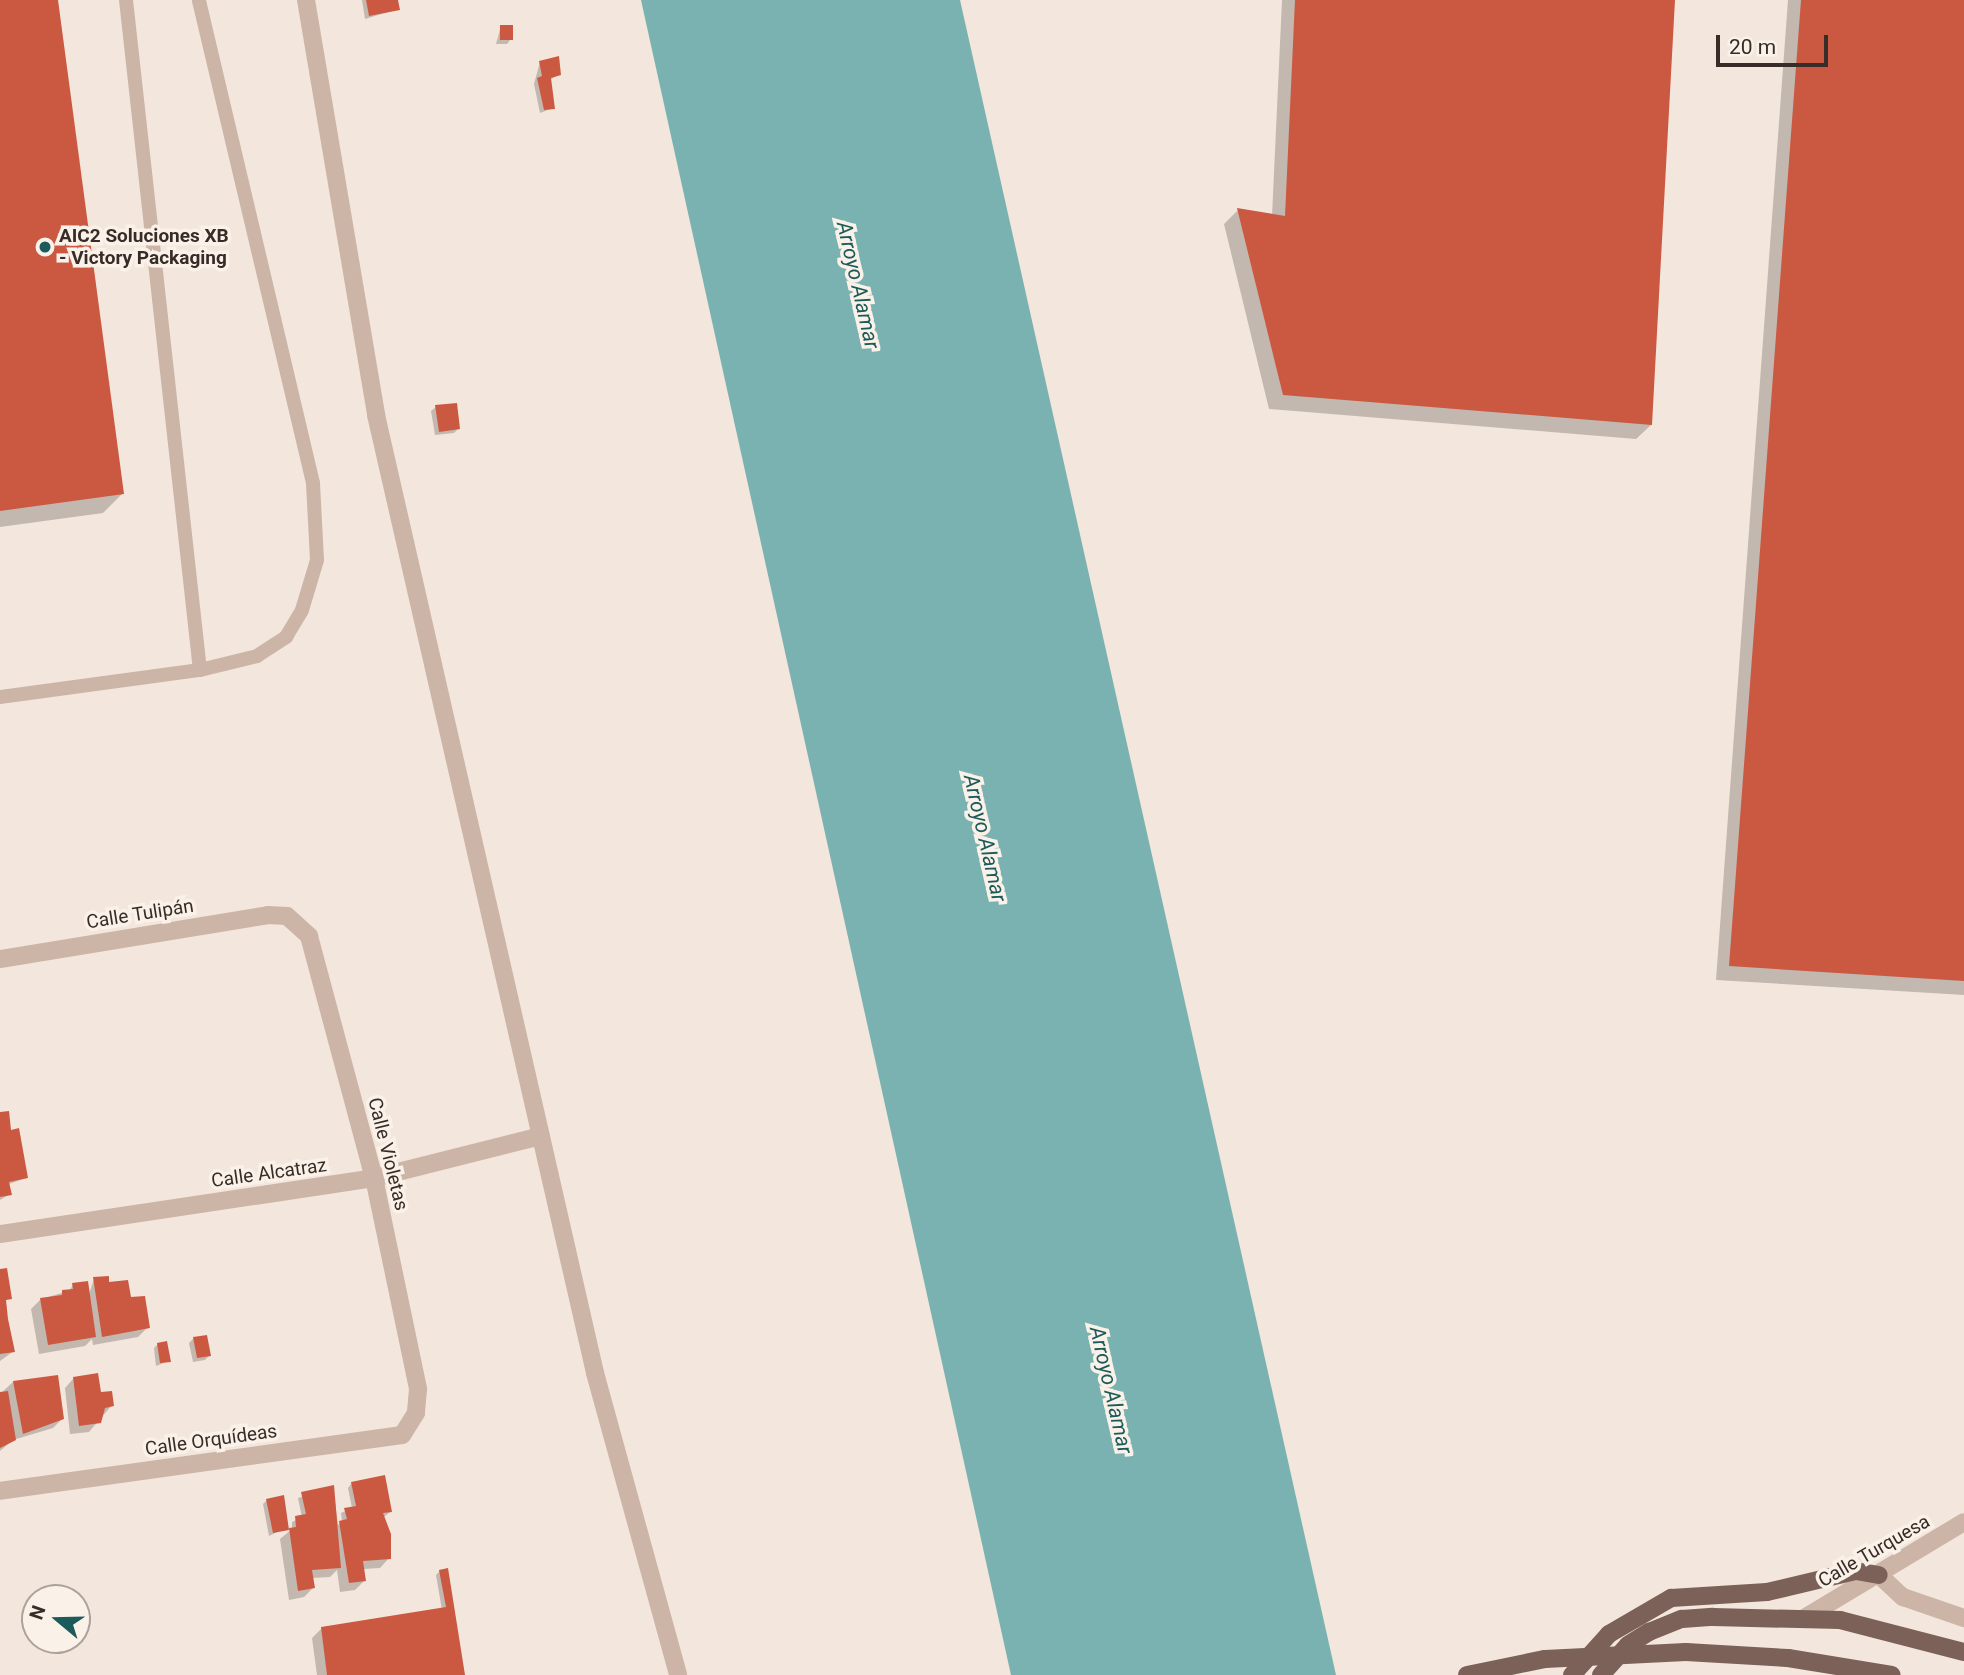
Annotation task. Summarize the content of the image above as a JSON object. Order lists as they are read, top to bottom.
{
  "streets": {
    "street": [
      "Calle Tulipán",
      "Calle Violetas",
      "Calle Alcatraz",
      "Calle Orquídeas",
      "Calle Turquesa"
    ]
  },
  "crossings": [
    ["Calle Tulipán", "Calle Violetas"],
    ["Calle Violetas", "Calle Alcatraz"],
    ["Calle Violetas", "Calle Orquídeas"]
  ],
  "water": ["Arroyo Alamar"],
  "places": ["AIC2 Soluciones XB - Victory Packaging"],
  "scale_bar": "20 m",
  "north": "left"
}
